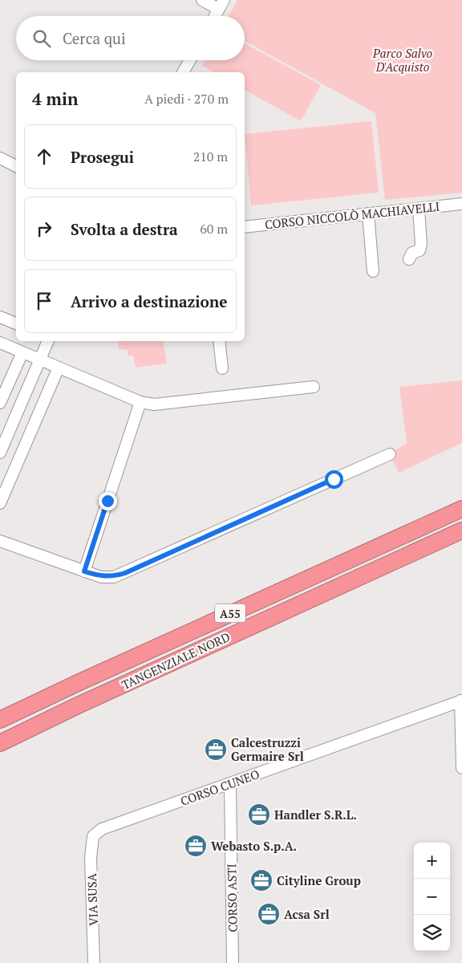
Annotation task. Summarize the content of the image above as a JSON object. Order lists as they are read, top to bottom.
{
  "streets": {
    "highway": ["A55", "TANGENZIALE NORD"],
    "street": [
      "CORSO NICCOLÒ MACHIAVELLI",
      "CORSO CUNEO",
      "CORSO ASTI",
      "VIA SUSA"
    ]
  },
  "crossings": [
    ["CORSO CUNEO", "CORSO ASTI"],
    ["CORSO CUNEO", "VIA SUSA"]
  ],
  "parks": ["Parco Salvo D'Acquisto"],
  "places": {
    "office": [
      "Calcestruzzi Germaire Srl",
      "Handler S.R.L.",
      "Webasto S.p.A.",
      "Cityline Group",
      "Acsa Srl"
    ]
  },
  "page": {
    "search": "Cerca qui",
    "heading": ["4 min", "A piedi · 270 m"],
    "list": [
      ["Prosegui", "210 m"],
      ["Svolta a destra", "60 m"],
      "Arrivo a destinazione"
    ],
    "map_buttons": ["+", "−"]
  }
}
